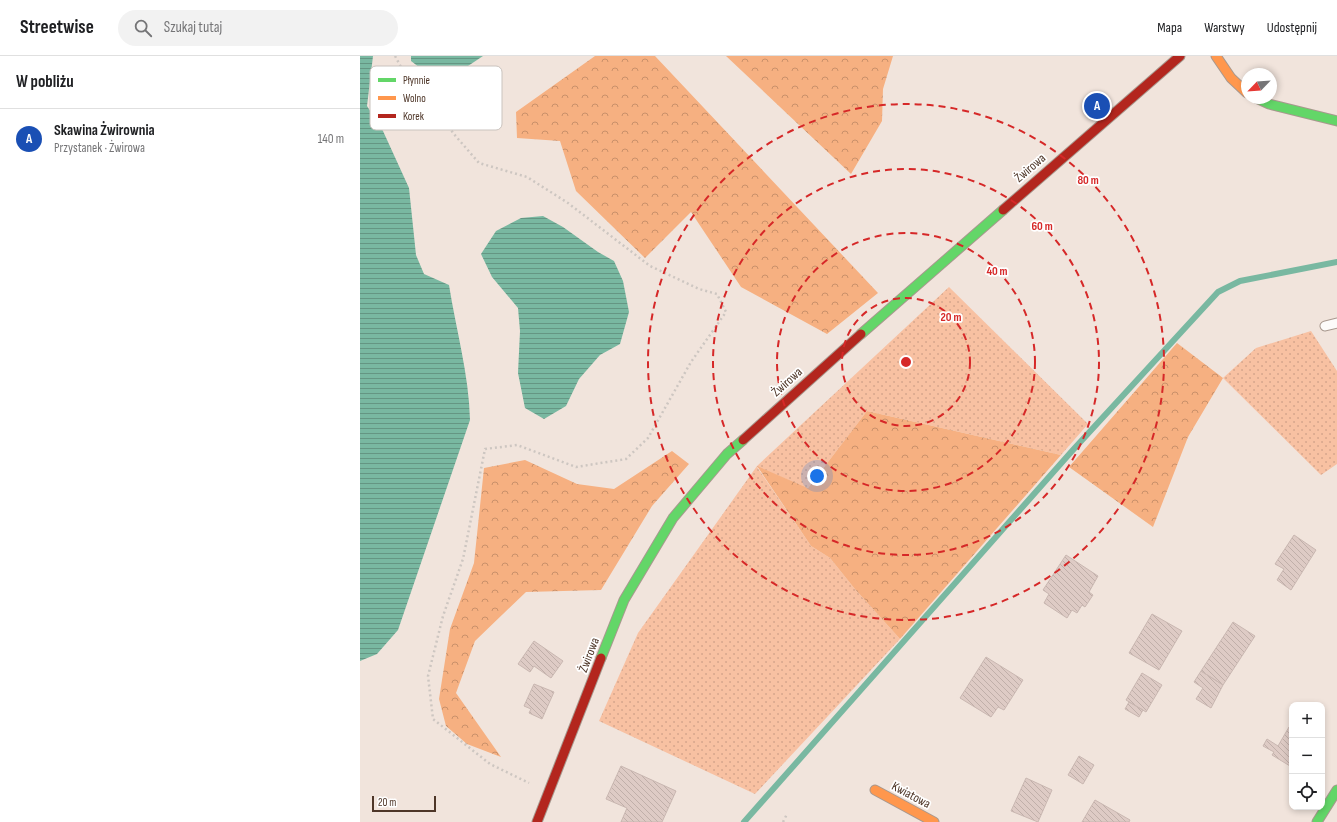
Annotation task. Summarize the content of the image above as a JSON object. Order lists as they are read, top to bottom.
{
  "streets": {
    "street": ["Żwirowa", "Kwiatowa"]
  },
  "legend": ["Płynnie", "Wolno", "Korek"],
  "scale_bar": "20 m",
  "north": "bottom left",
  "page": {
    "header": "Streetwise",
    "search": "Szukaj tutaj",
    "nav": ["Mapa", "Warstwy", "Udostępnij"],
    "heading": "W pobliżu",
    "pins": "A",
    "list": [
      {
        "mark": "A",
        "name": "Skawina Żwirownia",
        "note": "Przystanek · Żwirowa",
        "value": "140 m"
      }
    ],
    "map_buttons": ["+", "−"],
    "scale": "20 m"
  },
  "rings": [
    "80 m",
    "60 m",
    "40 m",
    "20 m"
  ]
}
